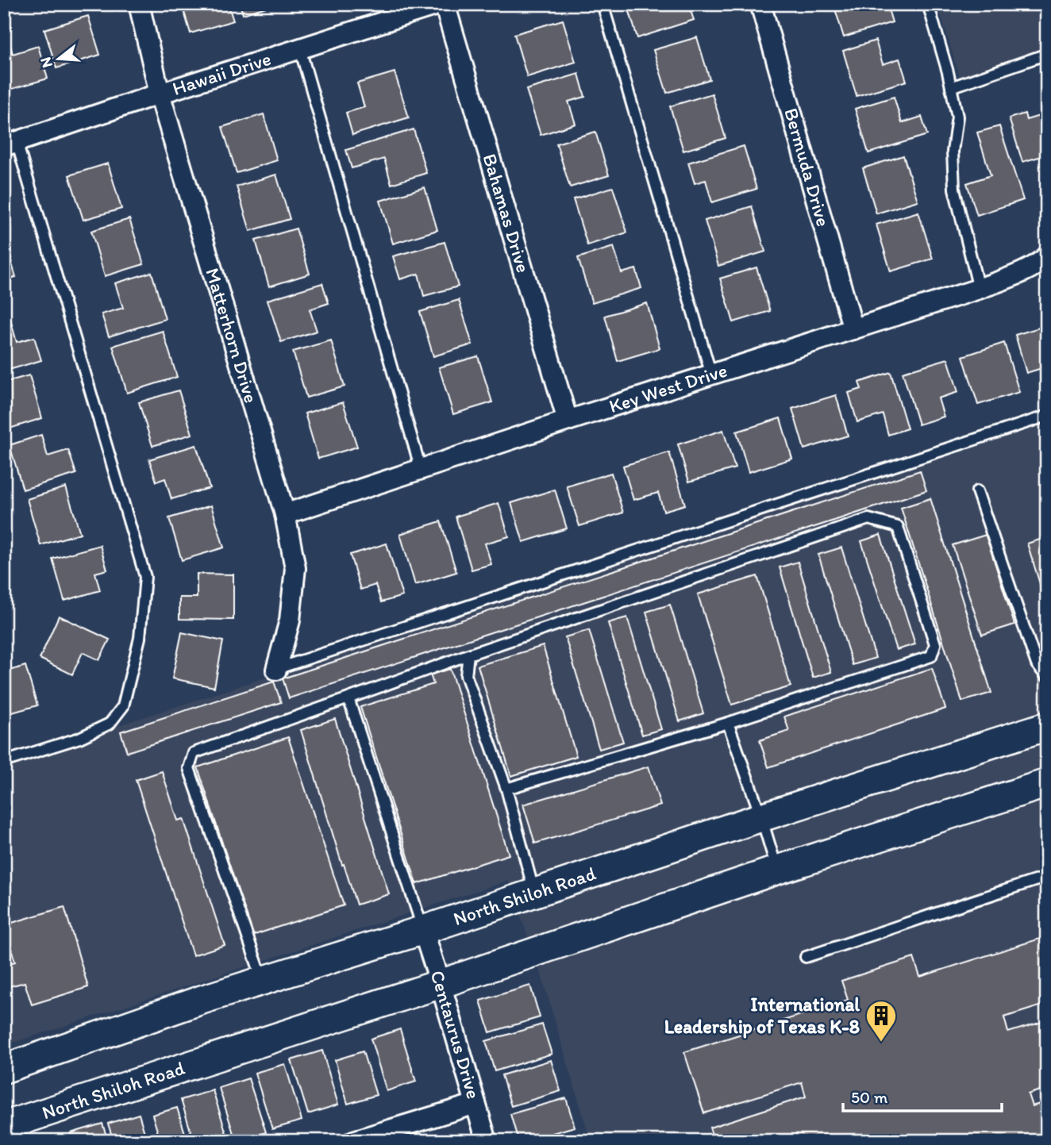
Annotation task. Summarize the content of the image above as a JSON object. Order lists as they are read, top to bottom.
{
  "streets": {
    "main road": ["North Shiloh Road"],
    "street": [
      "Hawaii Drive",
      "Bermuda Drive",
      "Bahamas Drive",
      "Matterhorn Drive",
      "Key West Drive",
      "Centaurus Drive"
    ]
  },
  "crossings": [
    ["Hawaii Drive", "Matterhorn Drive"],
    ["Bermuda Drive", "Key West Drive"],
    ["Bahamas Drive", "Key West Drive"],
    ["Matterhorn Drive", "Key West Drive"],
    ["North Shiloh Road", "Centaurus Drive"]
  ],
  "places": {
    "building": ["International Leadership of Texas K-8"]
  },
  "scale_bar": "50 m",
  "north": "left"
}
